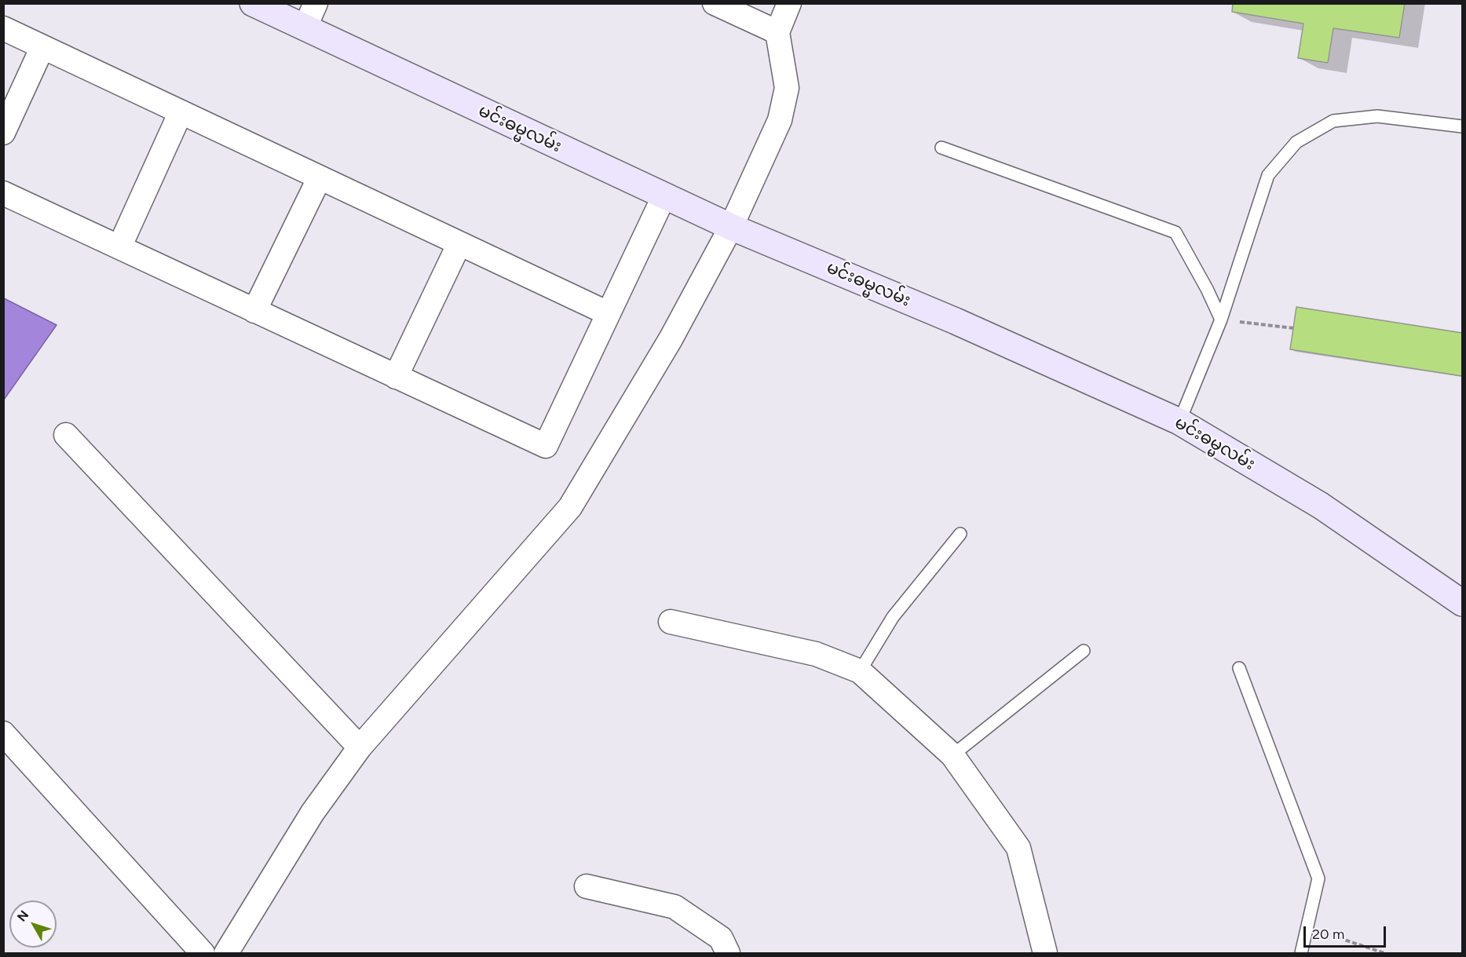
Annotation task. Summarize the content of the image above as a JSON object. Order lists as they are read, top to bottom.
{
  "streets": {
    "main road": ["မင်းဓမ္မလမ်း"]
  },
  "scale_bar": "20 m",
  "north": "top left"
}
